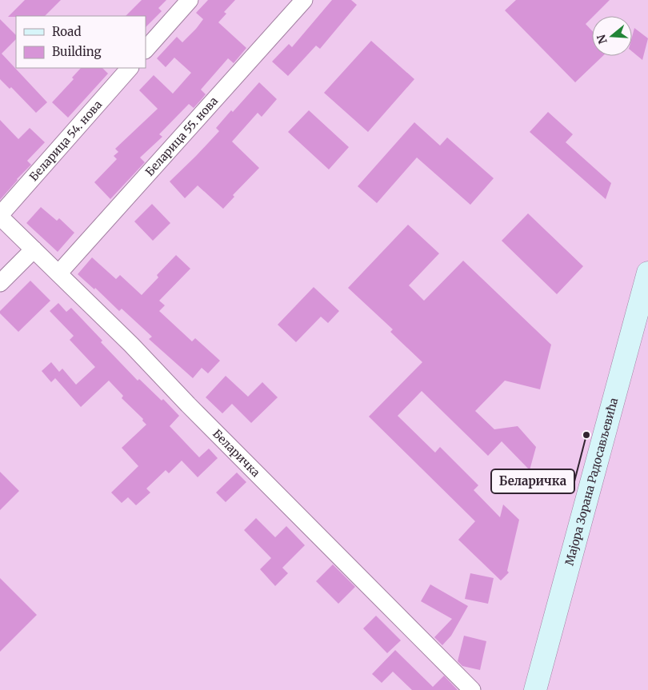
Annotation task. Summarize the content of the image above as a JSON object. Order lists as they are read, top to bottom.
{
  "streets": {
    "main road": ["Мајора Зорана Радосављевића"],
    "street": ["Беларица 55. нова", "Беларица 54. нова", "Беларичка"]
  },
  "crossings": [
    ["Беларица 55. нова", "Беларичка"],
    ["Беларица 54. нова", "Беларичка"]
  ],
  "places": ["Беларичка"],
  "legend": ["Road", "Building"],
  "north": "left"
}
